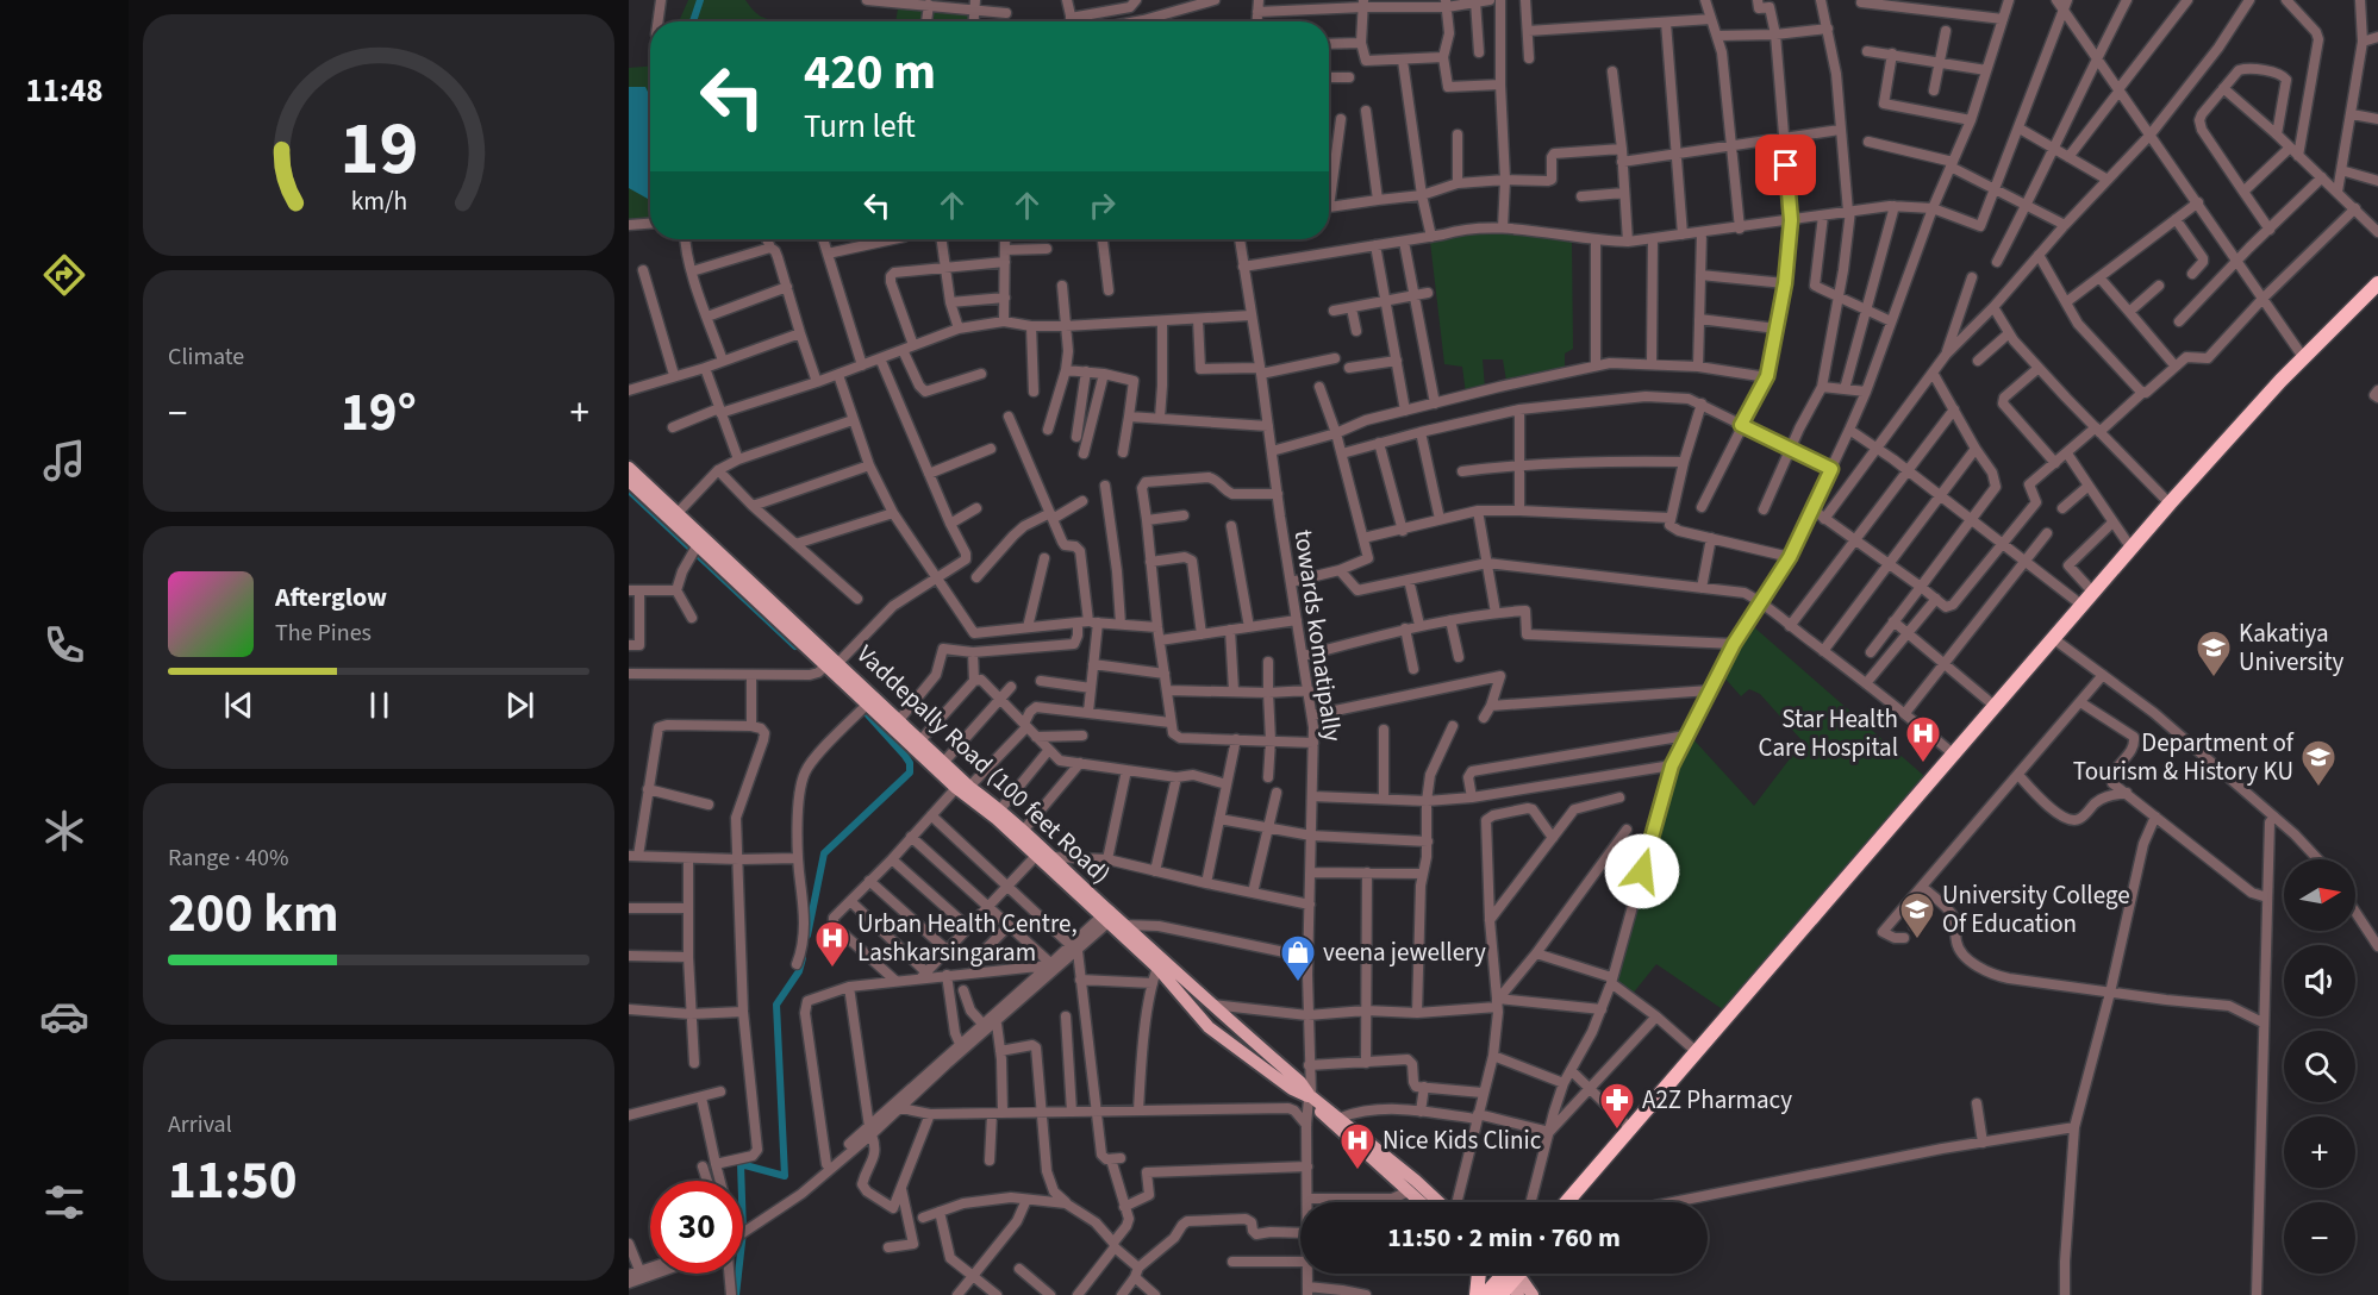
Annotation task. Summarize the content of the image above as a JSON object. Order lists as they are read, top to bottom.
{
  "streets": {
    "main road": ["Vaddepally Road (100 feet Road)"],
    "street": ["towards komatipally"]
  },
  "crossings": [
    ["towards komatipally", "Vaddepally Road (100 feet Road)"]
  ],
  "places": {
    "school or university": ["Kakatiya University", "Department of Tourism & History KU", "University College Of Education"],
    "hospital": ["Star Health Care Hospital", "Urban Health Centre, Lashkarsingaram", "Nice Kids Clinic"],
    "shop": ["veena jewellery"],
    "pharmacy": ["A2Z Pharmacy"]
  },
  "north": "right",
  "page": {
    "tabs": "11:48",
    "turn": ["420 m", "Turn left"],
    "tile": [
      "Climate",
      ["Range · 40%", "200 km"],
      ["Arrival", "11:50"]
    ],
    "heat": ["−", "19°", "+"],
    "song": ["Afterglow", "The Pines"],
    "map_buttons": ["+", "−"],
    "limit": "30",
    "trip": "11:50 · 2 min · 760 m",
    "gauge": ["19", "km/h"]
  }
}
